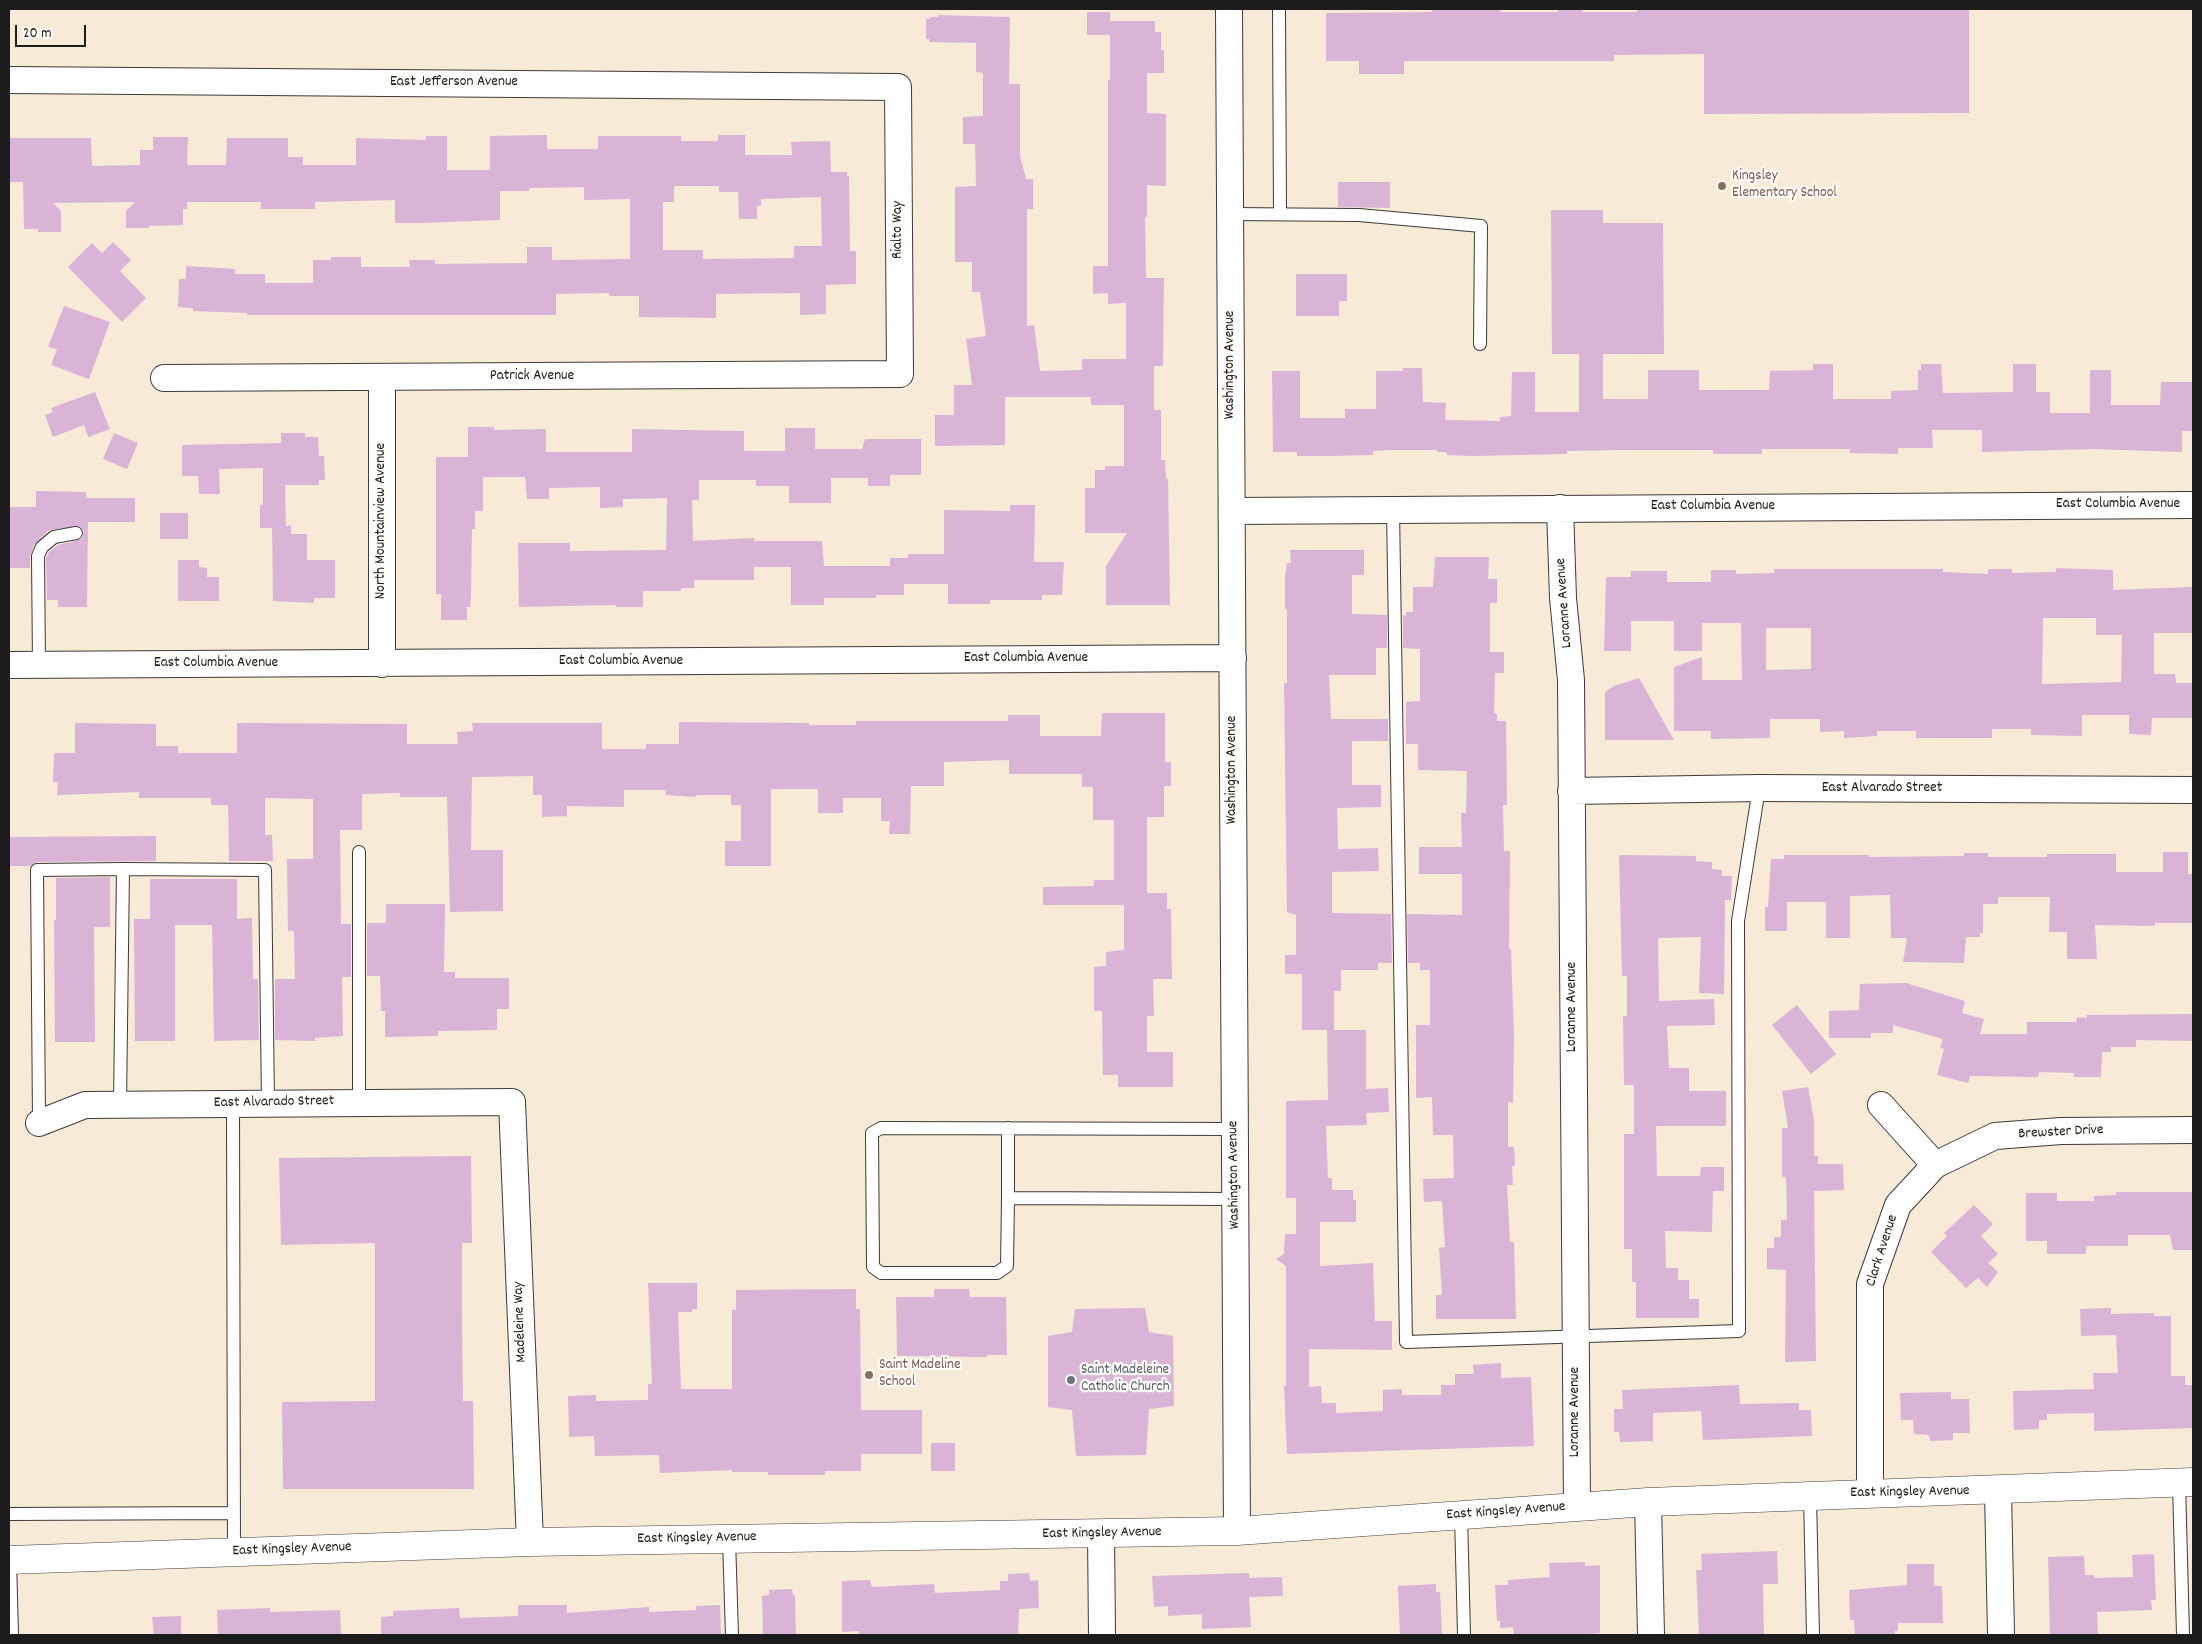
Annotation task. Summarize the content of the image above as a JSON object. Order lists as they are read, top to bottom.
{
  "streets": {
    "street": [
      "East Jefferson Avenue",
      "Rialto Way",
      "Washington Avenue",
      "Patrick Avenue",
      "East Columbia Avenue",
      "North Mountainview Avenue",
      "Loranne Avenue",
      "East Alvarado Street",
      "Brewster Drive",
      "Clark Avenue",
      "Madeleine Way",
      "East Kingsley Avenue"
    ]
  },
  "crossings": [
    ["East Jefferson Avenue", "Rialto Way"],
    ["Rialto Way", "Patrick Avenue"],
    ["Washington Avenue", "East Columbia Avenue"],
    ["Washington Avenue", "East Kingsley Avenue"],
    ["Patrick Avenue", "North Mountainview Avenue"],
    ["East Columbia Avenue", "North Mountainview Avenue"],
    ["East Columbia Avenue", "Loranne Avenue"],
    ["Loranne Avenue", "East Alvarado Street"],
    ["Loranne Avenue", "East Kingsley Avenue"],
    ["East Alvarado Street", "Madeleine Way"],
    ["Brewster Drive", "Clark Avenue"],
    ["Clark Avenue", "East Kingsley Avenue"],
    ["Madeleine Way", "East Kingsley Avenue"]
  ],
  "places": ["Kingsley Elementary School", "Saint Madeline School", "Saint Madeleine Catholic Church"],
  "scale_bar": "20 m"
}
